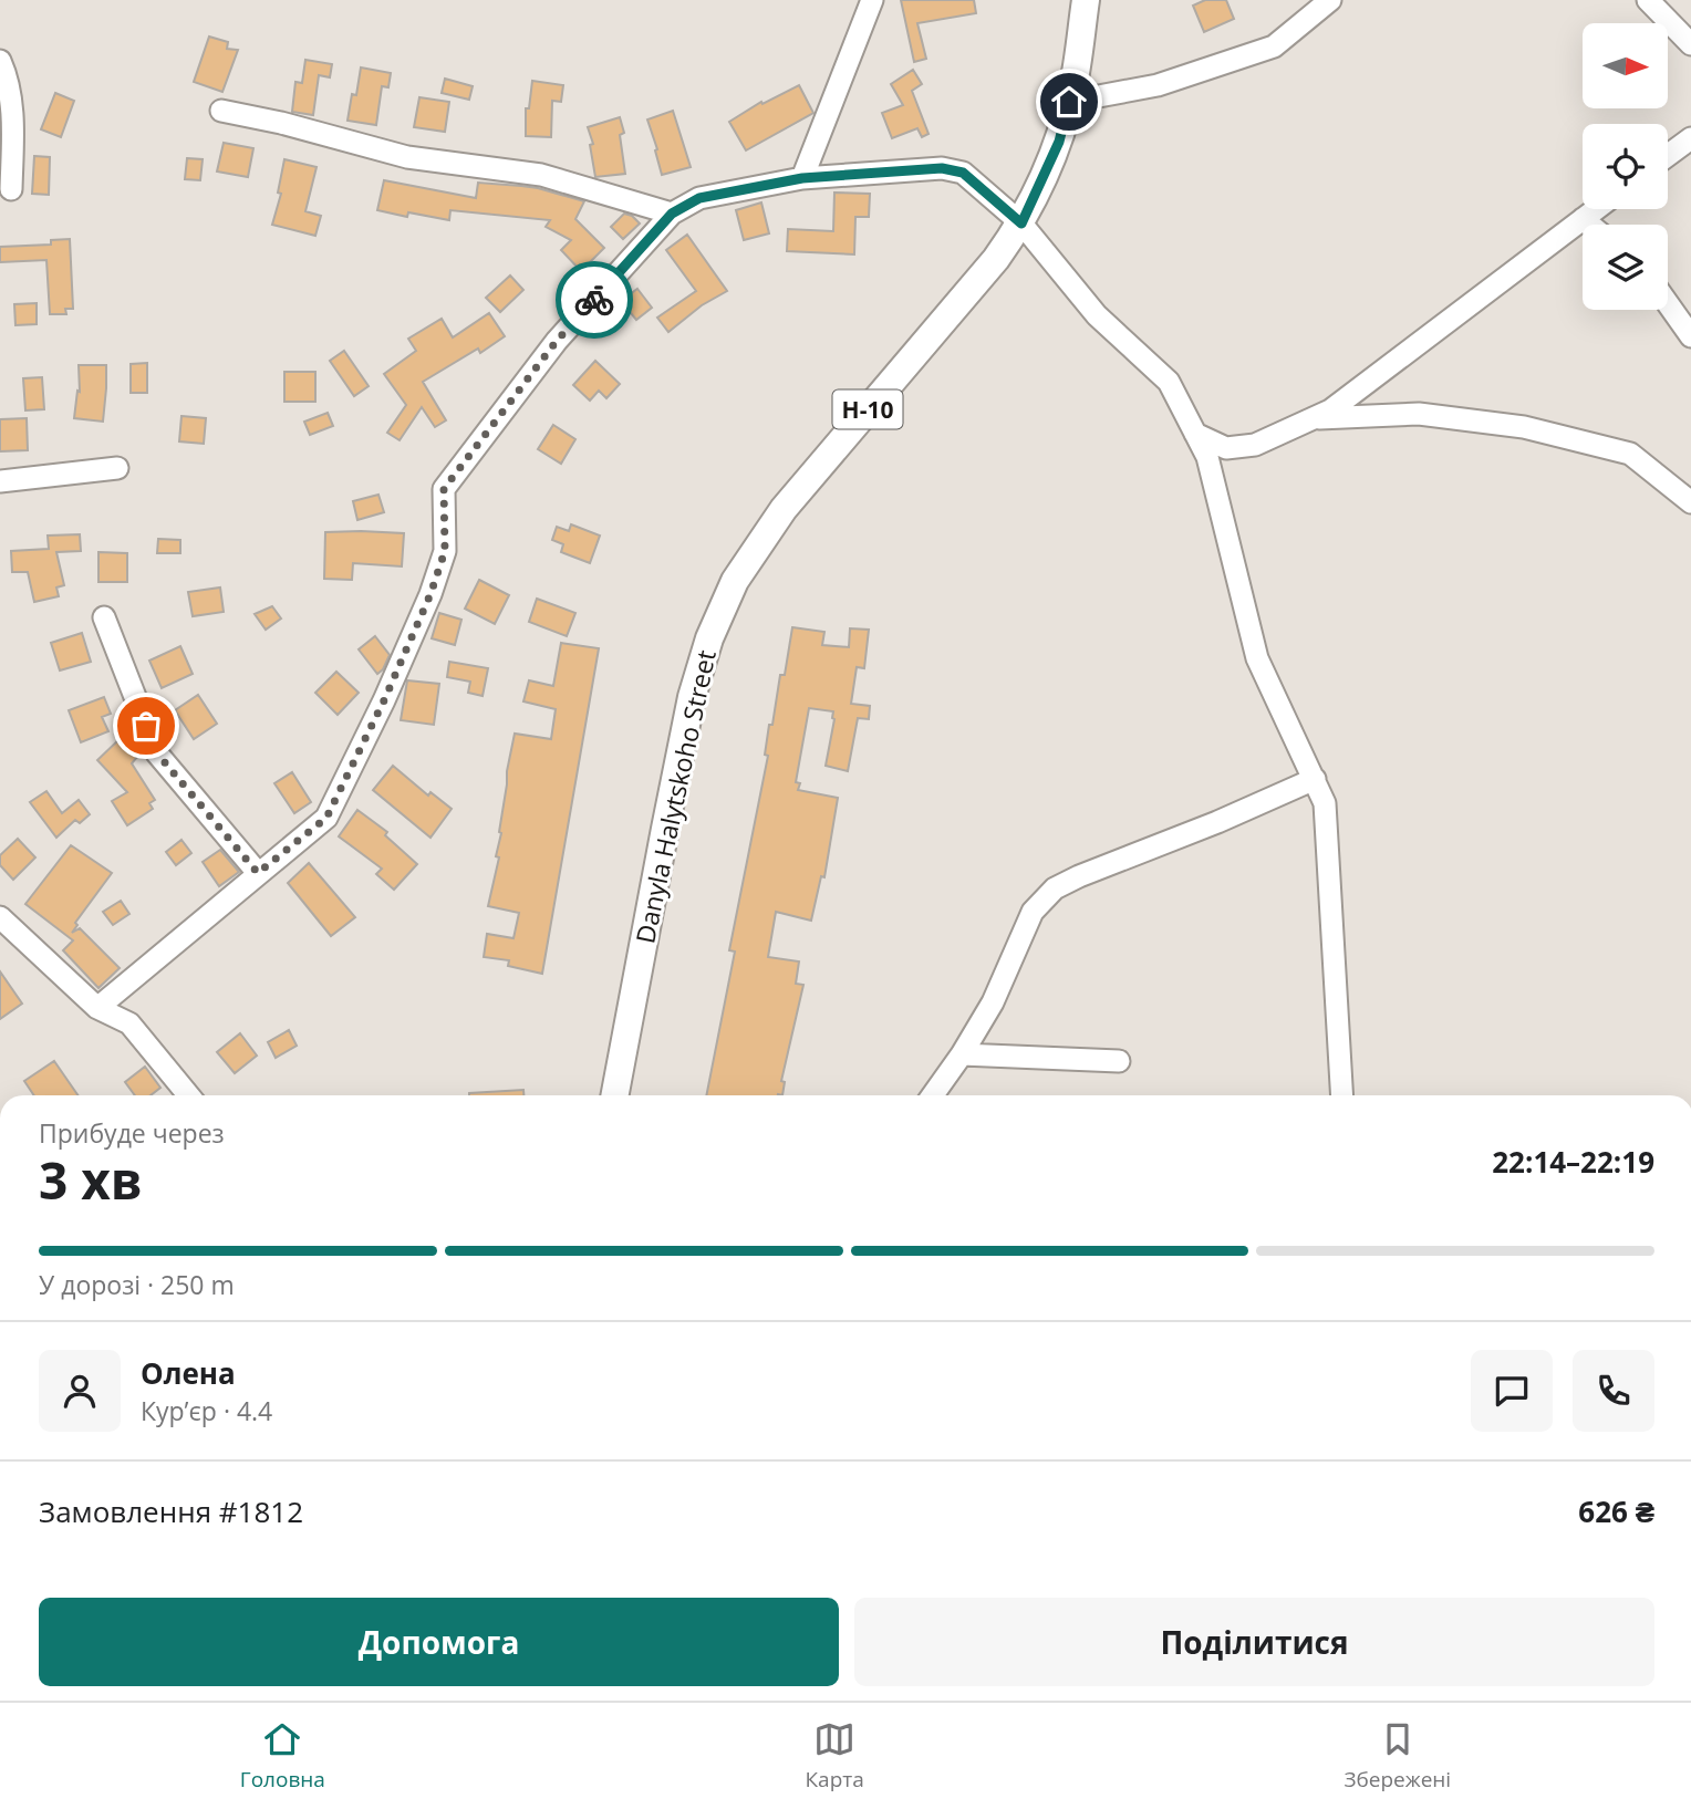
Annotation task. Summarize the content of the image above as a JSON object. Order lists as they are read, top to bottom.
{
  "streets": {
    "main road": ["Н-10", "Danyla Halytskoho Street"]
  },
  "north": "right",
  "page": {
    "heading": ["3 хв", "Прибуде через", "22:14–22:19"],
    "panel": [
      "Олена",
      "Кур’єр · 4.4",
      "Замовлення #1812",
      "626 ₴"
    ],
    "bar": "У дорозі · 250 m",
    "buttons": ["Допомога", "Поділитися"],
    "tabs": ["Головна", "Карта", "Збережені"]
  }
}
